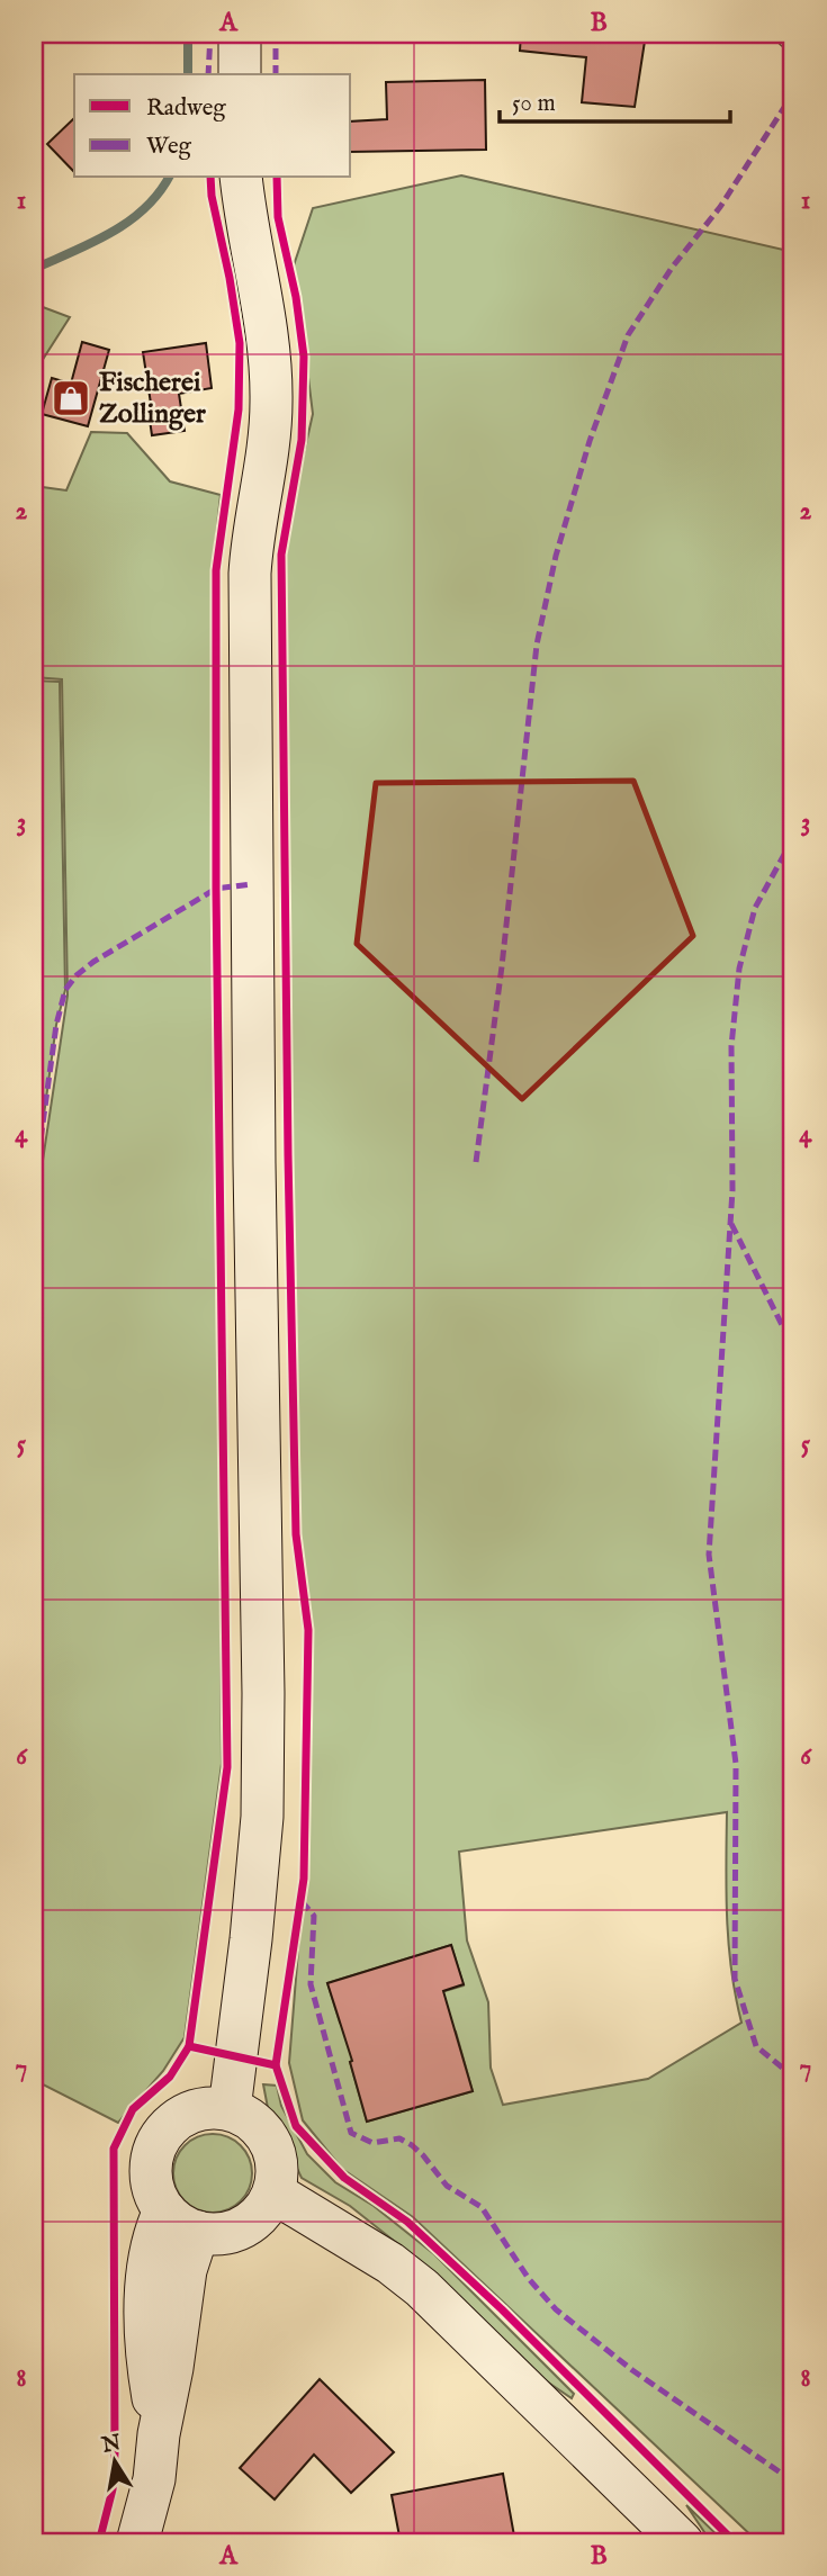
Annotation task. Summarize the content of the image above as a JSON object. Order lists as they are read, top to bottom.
{
  "places": {
    "shop": ["Fischerei Zollinger"]
  },
  "legend": ["Radweg", "Weg"],
  "scale_bar": "50 m",
  "north": "top",
  "grid": {
    "columns": ["A", "B"],
    "rows": [
      "1",
      "2",
      "3",
      "4",
      "5",
      "6",
      "7",
      "8"
    ]
  }
}
